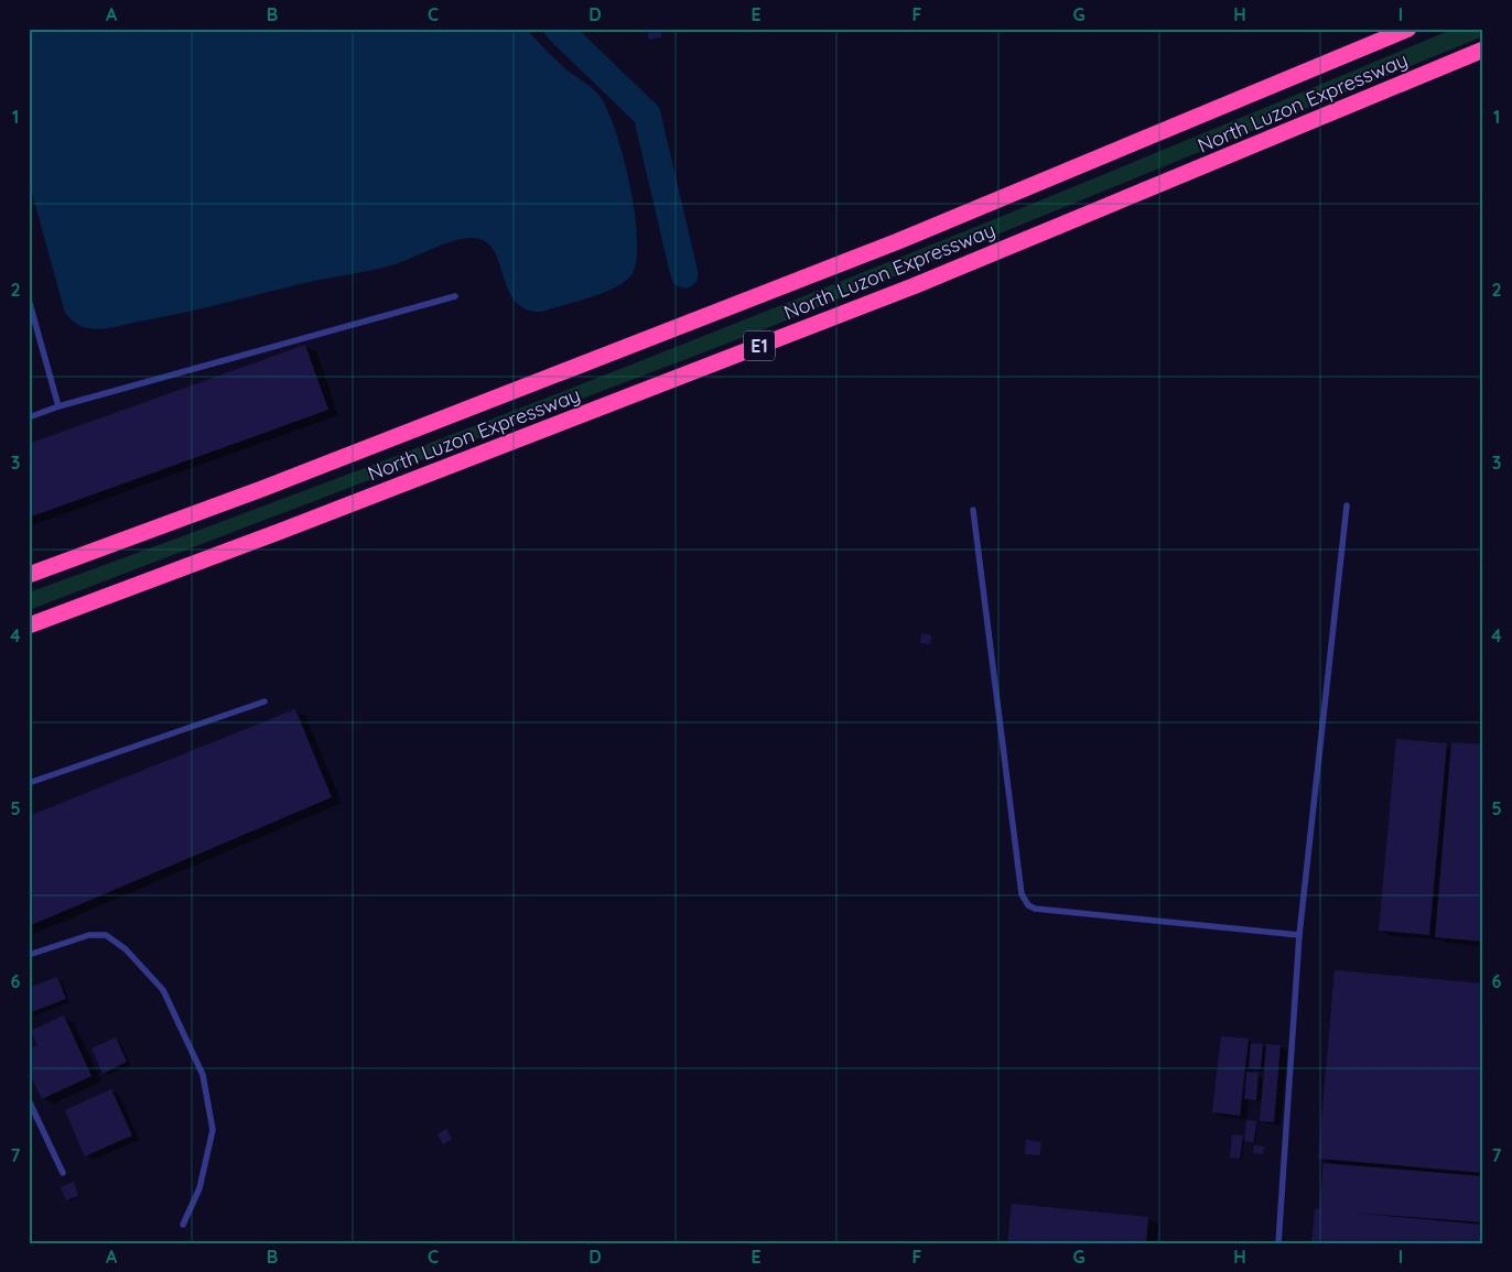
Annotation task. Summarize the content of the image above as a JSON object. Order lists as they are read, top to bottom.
{
  "streets": {
    "highway": ["North Luzon Expressway", "E1"]
  },
  "grid": {
    "columns": [
      "A",
      "B",
      "C",
      "D",
      "E",
      "F",
      "G",
      "H",
      "I"
    ],
    "rows": [
      "1",
      "2",
      "3",
      "4",
      "5",
      "6",
      "7"
    ]
  }
}
